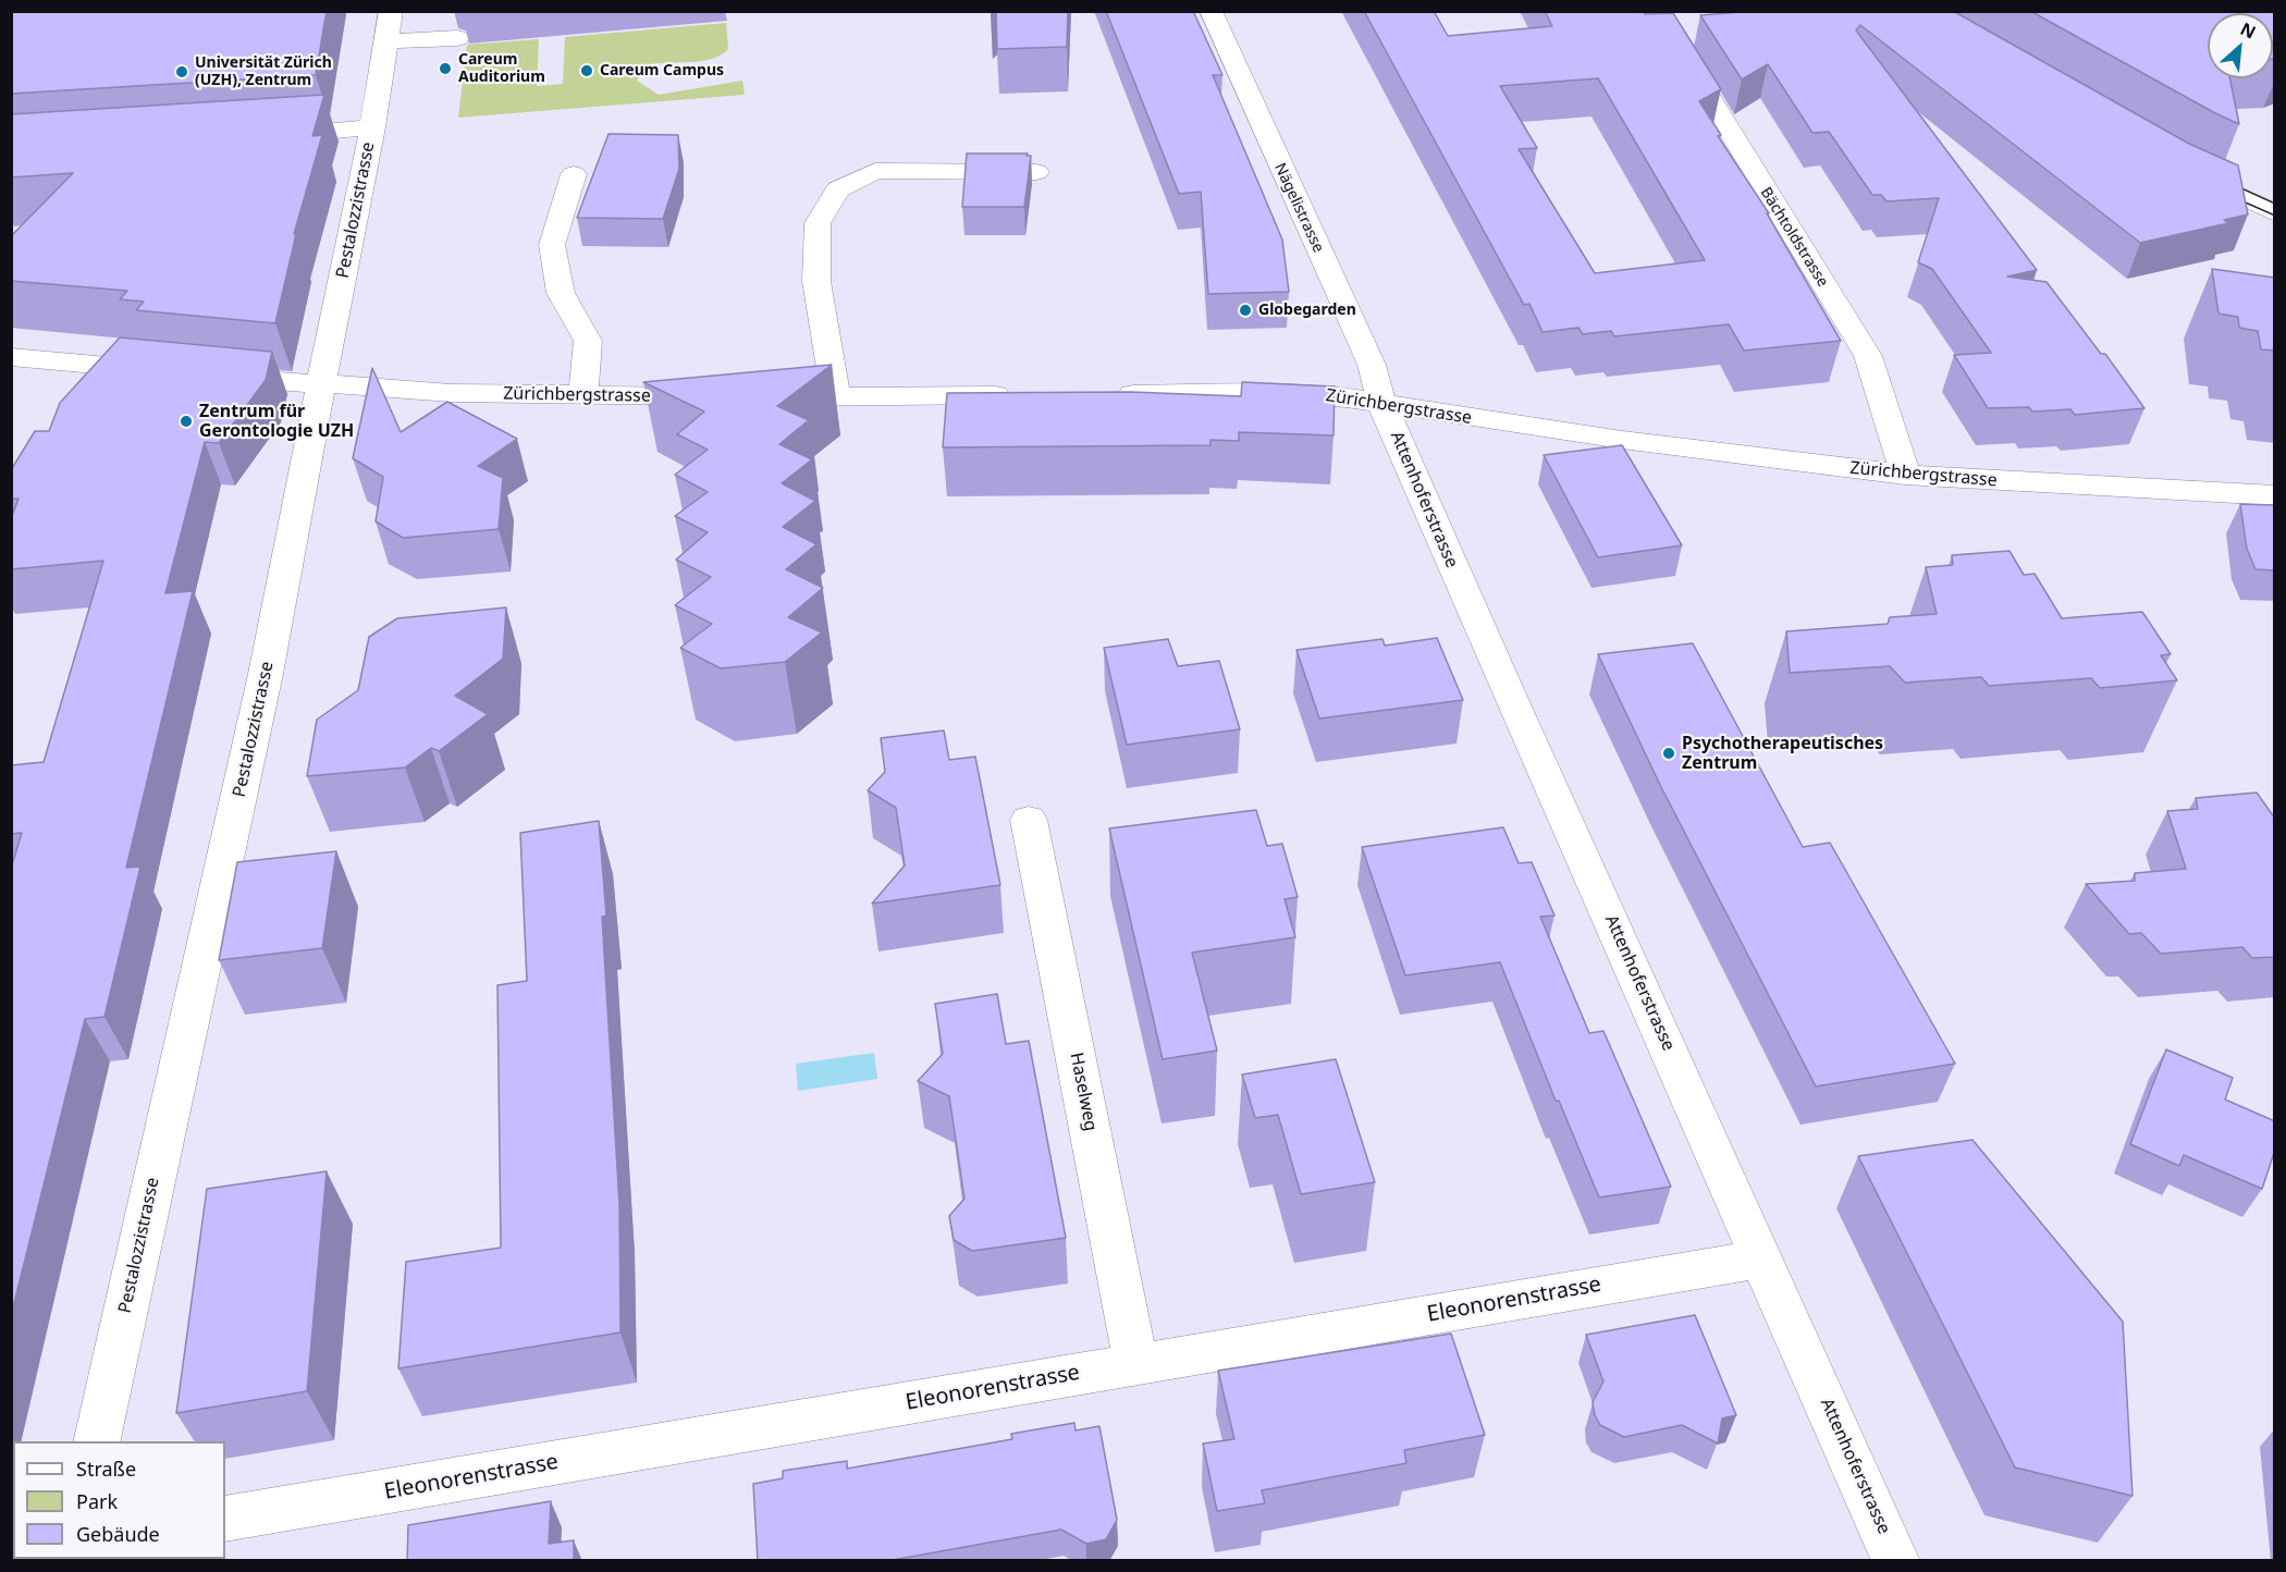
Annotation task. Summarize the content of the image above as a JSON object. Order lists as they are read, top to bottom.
{
  "streets": {
    "street": [
      "Nägelistrasse",
      "Pestalozzistrasse",
      "Bächtoldstrasse",
      "Zürichbergstrasse",
      "Attenhoferstrasse",
      "Haselweg",
      "Eleonorenstrasse"
    ]
  },
  "crossings": [
    ["Nägelistrasse", "Zürichbergstrasse"],
    ["Nägelistrasse", "Attenhoferstrasse"],
    ["Pestalozzistrasse", "Zürichbergstrasse"],
    ["Bächtoldstrasse", "Zürichbergstrasse"],
    ["Zürichbergstrasse", "Attenhoferstrasse"],
    ["Attenhoferstrasse", "Eleonorenstrasse"],
    ["Haselweg", "Eleonorenstrasse"]
  ],
  "places": [
    "Careum Auditorium",
    "Careum Campus",
    "Universität Zürich (UZH), Zentrum",
    "Globegarden",
    "Zentrum für Gerontologie UZH",
    "Psychotherapeutisches Zentrum"
  ],
  "legend": ["Straße", "Park", "Gebäude"],
  "north": "top right"
}
